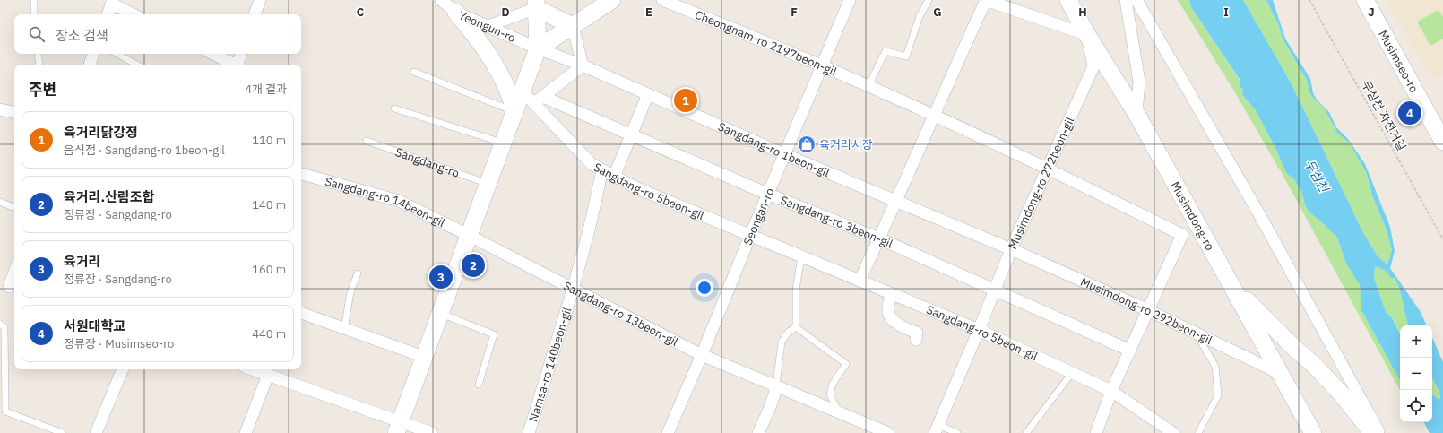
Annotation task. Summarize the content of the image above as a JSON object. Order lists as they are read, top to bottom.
{
  "streets": {
    "street": [
      "Yeongun-ro",
      "Cheongnam-ro 2197beon-gil",
      "Musimseo-ro",
      "Sangdang-ro 1beon-gil",
      "Musimdong-ro 272beon-gil",
      "Sangdang-ro 5beon-gil",
      "Sangdang-ro 14beon-gil",
      "Musimdong-ro",
      "Seongan-ro",
      "Sangdang-ro 3beon-gil",
      "Musimdong-ro 292beon-gil",
      "Sangdang-ro 13beon-gil",
      "Namsa-ro 140beon-gil"
    ],
    "lane": ["Sangdang-ro"],
    "path": ["무심천 자전거길"]
  },
  "crossings": [
    ["Yeongun-ro", "Sangdang-ro 1beon-gil"],
    ["Cheongnam-ro 2197beon-gil", "Musimdong-ro 272beon-gil"],
    ["Cheongnam-ro 2197beon-gil", "Seongan-ro"],
    ["Sangdang-ro 1beon-gil", "Musimdong-ro 272beon-gil"],
    ["Sangdang-ro 1beon-gil", "Seongan-ro"],
    ["Sangdang-ro 1beon-gil", "Musimdong-ro 292beon-gil"],
    ["Musimdong-ro 272beon-gil", "Sangdang-ro 5beon-gil"],
    ["Musimdong-ro 272beon-gil", "Musimdong-ro"],
    ["Musimdong-ro 272beon-gil", "Sangdang-ro 3beon-gil"],
    ["Musimdong-ro 272beon-gil", "Musimdong-ro 292beon-gil"],
    ["Sangdang-ro 5beon-gil", "Seongan-ro"],
    ["Sangdang-ro 5beon-gil", "Sangdang-ro 3beon-gil"],
    ["Sangdang-ro 5beon-gil", "Namsa-ro 140beon-gil"],
    ["Sangdang-ro 14beon-gil", "Sangdang-ro 13beon-gil"],
    ["Musimdong-ro", "Musimdong-ro 292beon-gil"],
    ["Seongan-ro", "Sangdang-ro 3beon-gil"],
    ["Seongan-ro", "Sangdang-ro 13beon-gil"],
    ["Sangdang-ro 13beon-gil", "Namsa-ro 140beon-gil"]
  ],
  "water": ["무심천"],
  "places": {
    "shop": ["육거리시장"]
  },
  "page": {
    "search": "장소 검색",
    "heading": ["주변", "4개 결과"],
    "pins": [
      "1",
      "4",
      "2",
      "3"
    ],
    "list": [
      {
        "mark": "1",
        "name": "육거리닭강정",
        "note": "음식점 · Sangdang-ro 1beon-gil",
        "value": "110 m"
      },
      {
        "mark": "2",
        "name": "육거리.산림조합",
        "note": "정류장 · Sangdang-ro",
        "value": "140 m"
      },
      {
        "mark": "3",
        "name": "육거리",
        "note": "정류장 · Sangdang-ro",
        "value": "160 m"
      },
      {
        "mark": "4",
        "name": "서원대학교",
        "note": "정류장 · Musimseo-ro",
        "value": "440 m"
      }
    ],
    "map_buttons": ["+", "−"]
  },
  "grid": {
    "columns": [
      "C",
      "D",
      "E",
      "F",
      "G",
      "H",
      "I",
      "J"
    ]
  }
}
